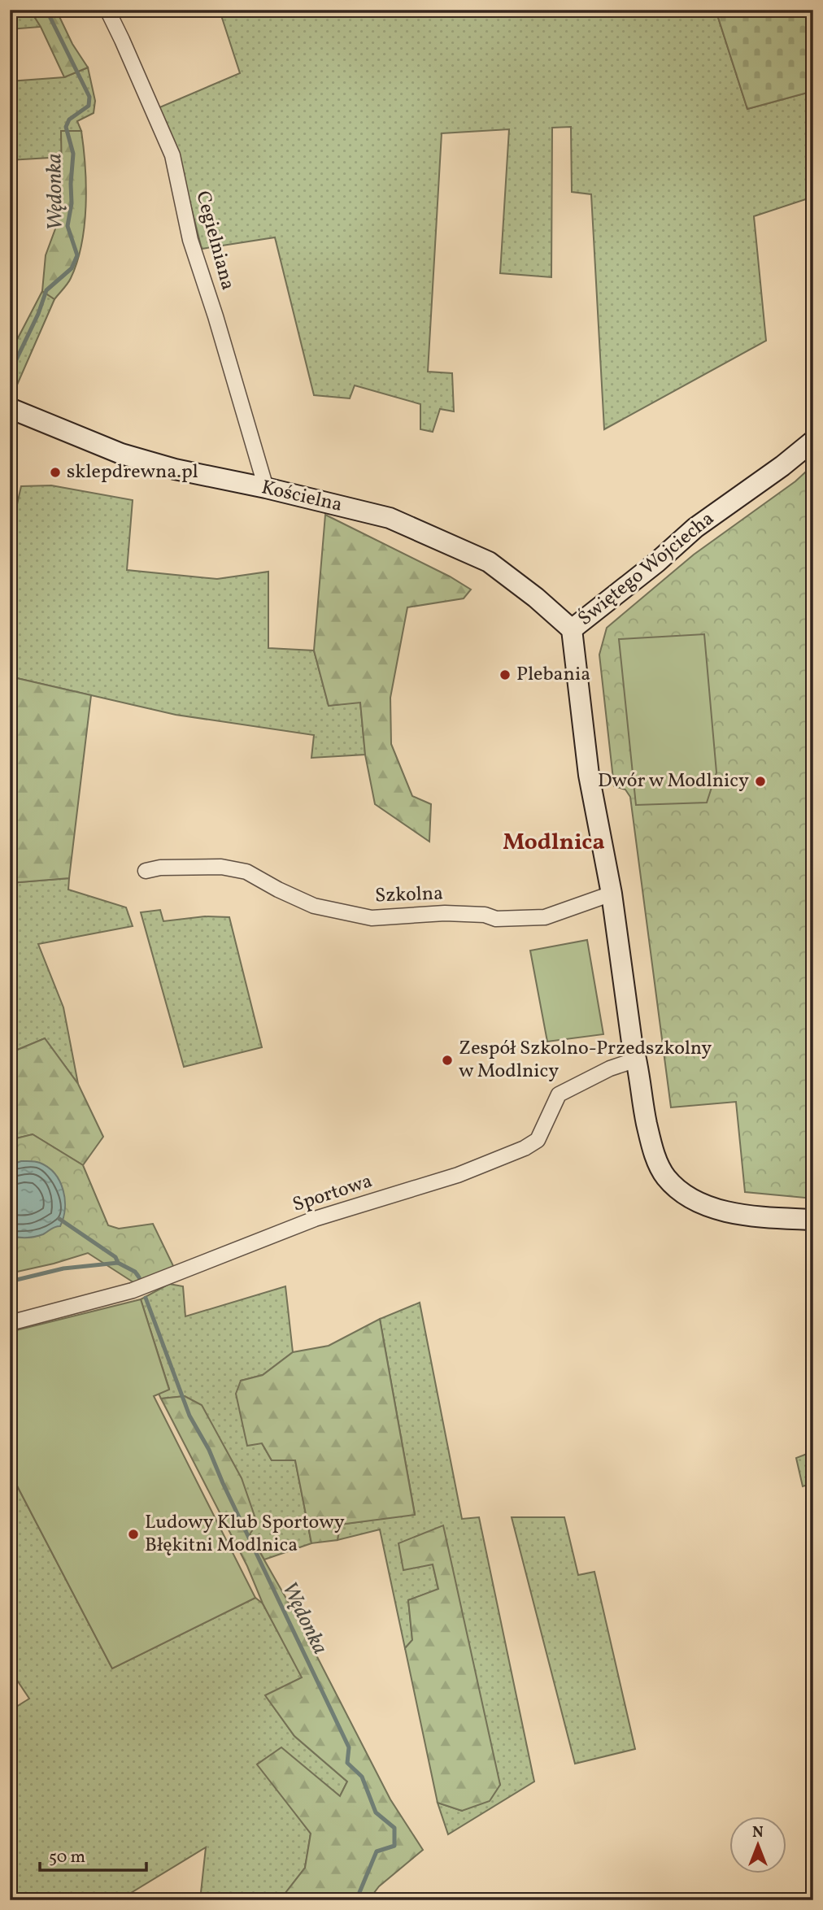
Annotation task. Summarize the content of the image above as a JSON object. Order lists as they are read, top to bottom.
{
  "streets": {
    "street": [
      "Cegielniana",
      "Kościelna",
      "Świętego Wojciecha",
      "Szkolna",
      "Sportowa"
    ]
  },
  "crossings": [
    ["Cegielniana", "Kościelna"],
    ["Kościelna", "Świętego Wojciecha"],
    ["Świętego Wojciecha", "Szkolna"],
    ["Świętego Wojciecha", "Sportowa"]
  ],
  "districts": ["Modlnica"],
  "water": ["Wędonka"],
  "places": [
    "sklepdrewna.pl",
    "Plebania",
    "Dwór w Modlnicy",
    "Zespół Szkolno-Przedszkolny w Modlnicy",
    "Ludowy Klub Sportowy Błękitni Modlnica"
  ],
  "scale_bar": "50 m",
  "north": "top"
}
